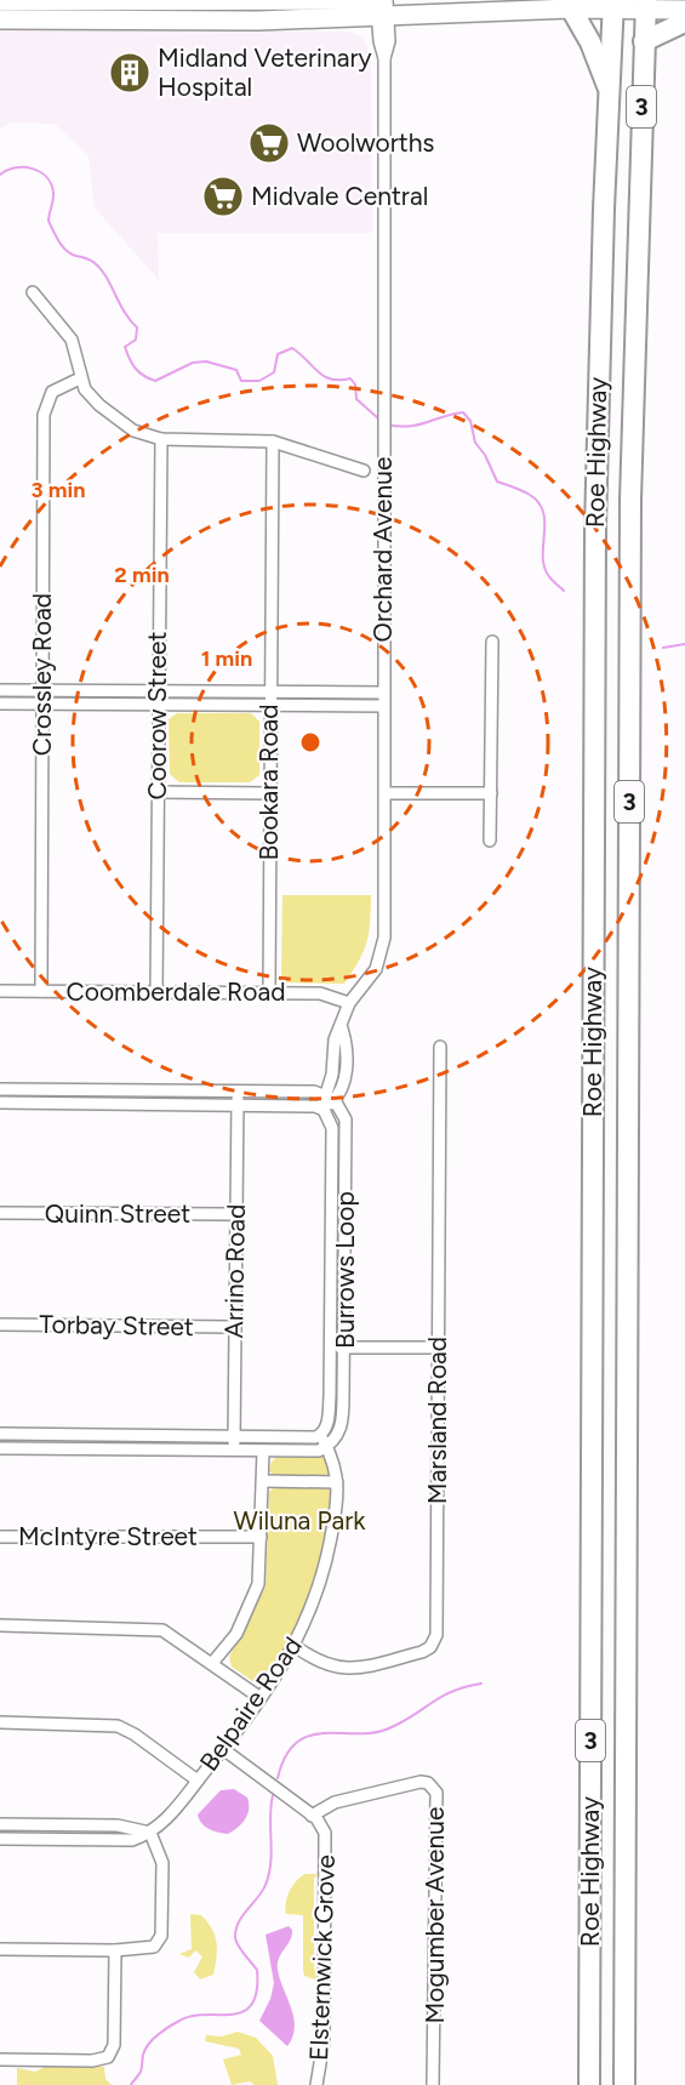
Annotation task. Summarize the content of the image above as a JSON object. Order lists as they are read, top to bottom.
{
  "streets": {
    "highway": ["3", "Roe Highway"],
    "street": [
      "Orchard Avenue",
      "Crossley Road",
      "Coorow Street",
      "Bookara Road",
      "Coomberdale Road",
      "Quinn Street",
      "Burrows Loop",
      "Arrino Road",
      "Torbay Street",
      "Marsland Road",
      "McIntyre Street",
      "Belpaire Road",
      "Mogumber Avenue",
      "Elsternwick Grove"
    ]
  },
  "crossings": [
    ["Orchard Avenue", "Coomberdale Road"],
    ["Orchard Avenue", "Burrows Loop"],
    ["Crossley Road", "Coomberdale Road"],
    ["Coorow Street", "Coomberdale Road"],
    ["Bookara Road", "Coomberdale Road"],
    ["Quinn Street", "Arrino Road"],
    ["Burrows Loop", "Belpaire Road"],
    ["Arrino Road", "Torbay Street"],
    ["Marsland Road", "Belpaire Road"],
    ["Belpaire Road", "Elsternwick Grove"],
    ["Mogumber Avenue", "Elsternwick Grove"]
  ],
  "parks": ["Wiluna Park"],
  "places": {
    "building": ["Midland Veterinary Hospital"],
    "supermarket": ["Woolworths", "Midvale Central"]
  },
  "rings": ["3 min", "2 min", "1 min"]
}
